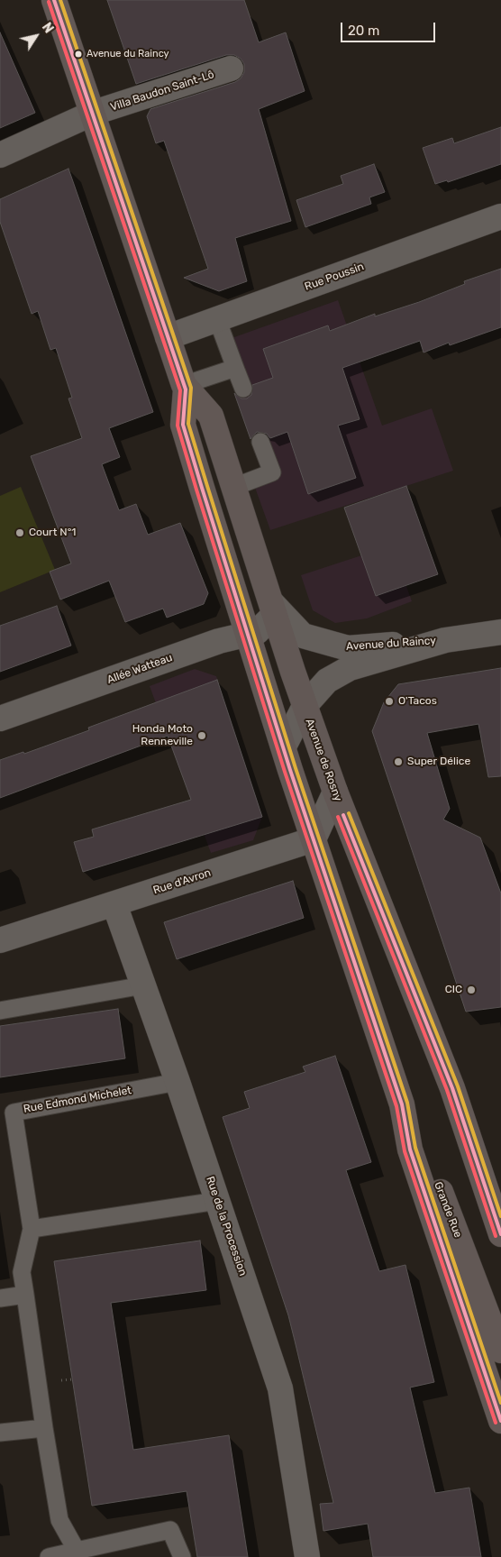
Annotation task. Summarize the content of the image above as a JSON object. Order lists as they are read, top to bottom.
{
  "streets": {
    "main road": ["Avenue de Rosny", "Grande Rue"],
    "street": [
      "Villa Baudon Saint-Lô",
      "Rue Poussin",
      "Avenue du Raincy",
      "Allée Watteau",
      "Rue d'Avron",
      "Rue de la Procession"
    ],
    "lane": ["Rue Edmond Michelet"]
  },
  "crossings": [
    ["Villa Baudon Saint-Lô", "Avenue de Rosny"],
    ["Rue Poussin", "Avenue de Rosny"],
    ["Avenue du Raincy", "Allée Watteau"],
    ["Avenue du Raincy", "Avenue de Rosny"],
    ["Allée Watteau", "Avenue de Rosny"],
    ["Avenue de Rosny", "Rue d'Avron"],
    ["Avenue de Rosny", "Grande Rue"],
    ["Rue d'Avron", "Rue de la Procession"],
    ["Rue Edmond Michelet", "Rue de la Procession"]
  ],
  "places": [
    "Avenue du Raincy",
    "Court N°1",
    "O'Tacos",
    "Honda Moto Renneville",
    "Super Délice",
    "CIC"
  ],
  "scale_bar": "20 m",
  "north": "top right"
}
